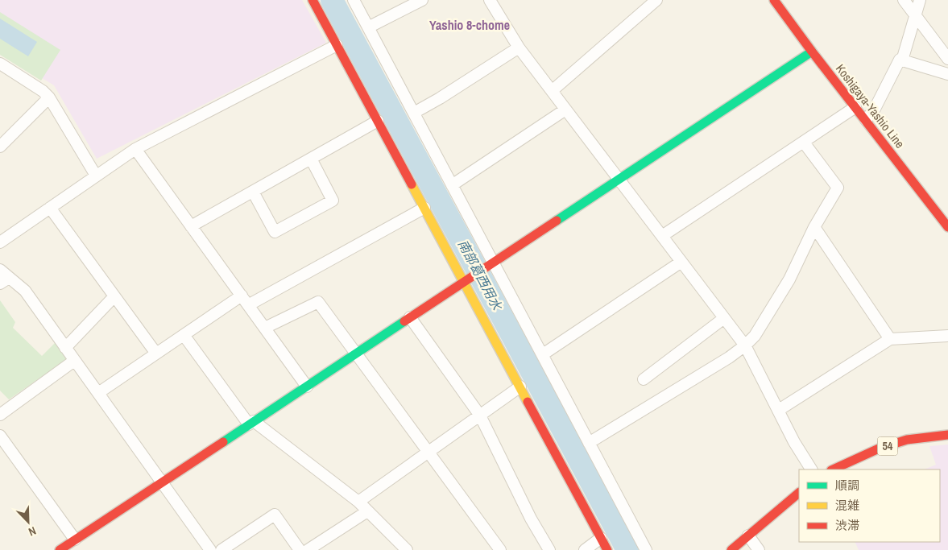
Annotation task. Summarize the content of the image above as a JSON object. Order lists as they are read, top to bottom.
{
  "streets": {
    "street": ["Koshigaya-Yashio Line", "54"]
  },
  "districts": ["Yashio 8-chome"],
  "water": ["南部葛西用水"],
  "legend": ["順調", "混雑", "渋滞"],
  "north": "bottom right"
}
